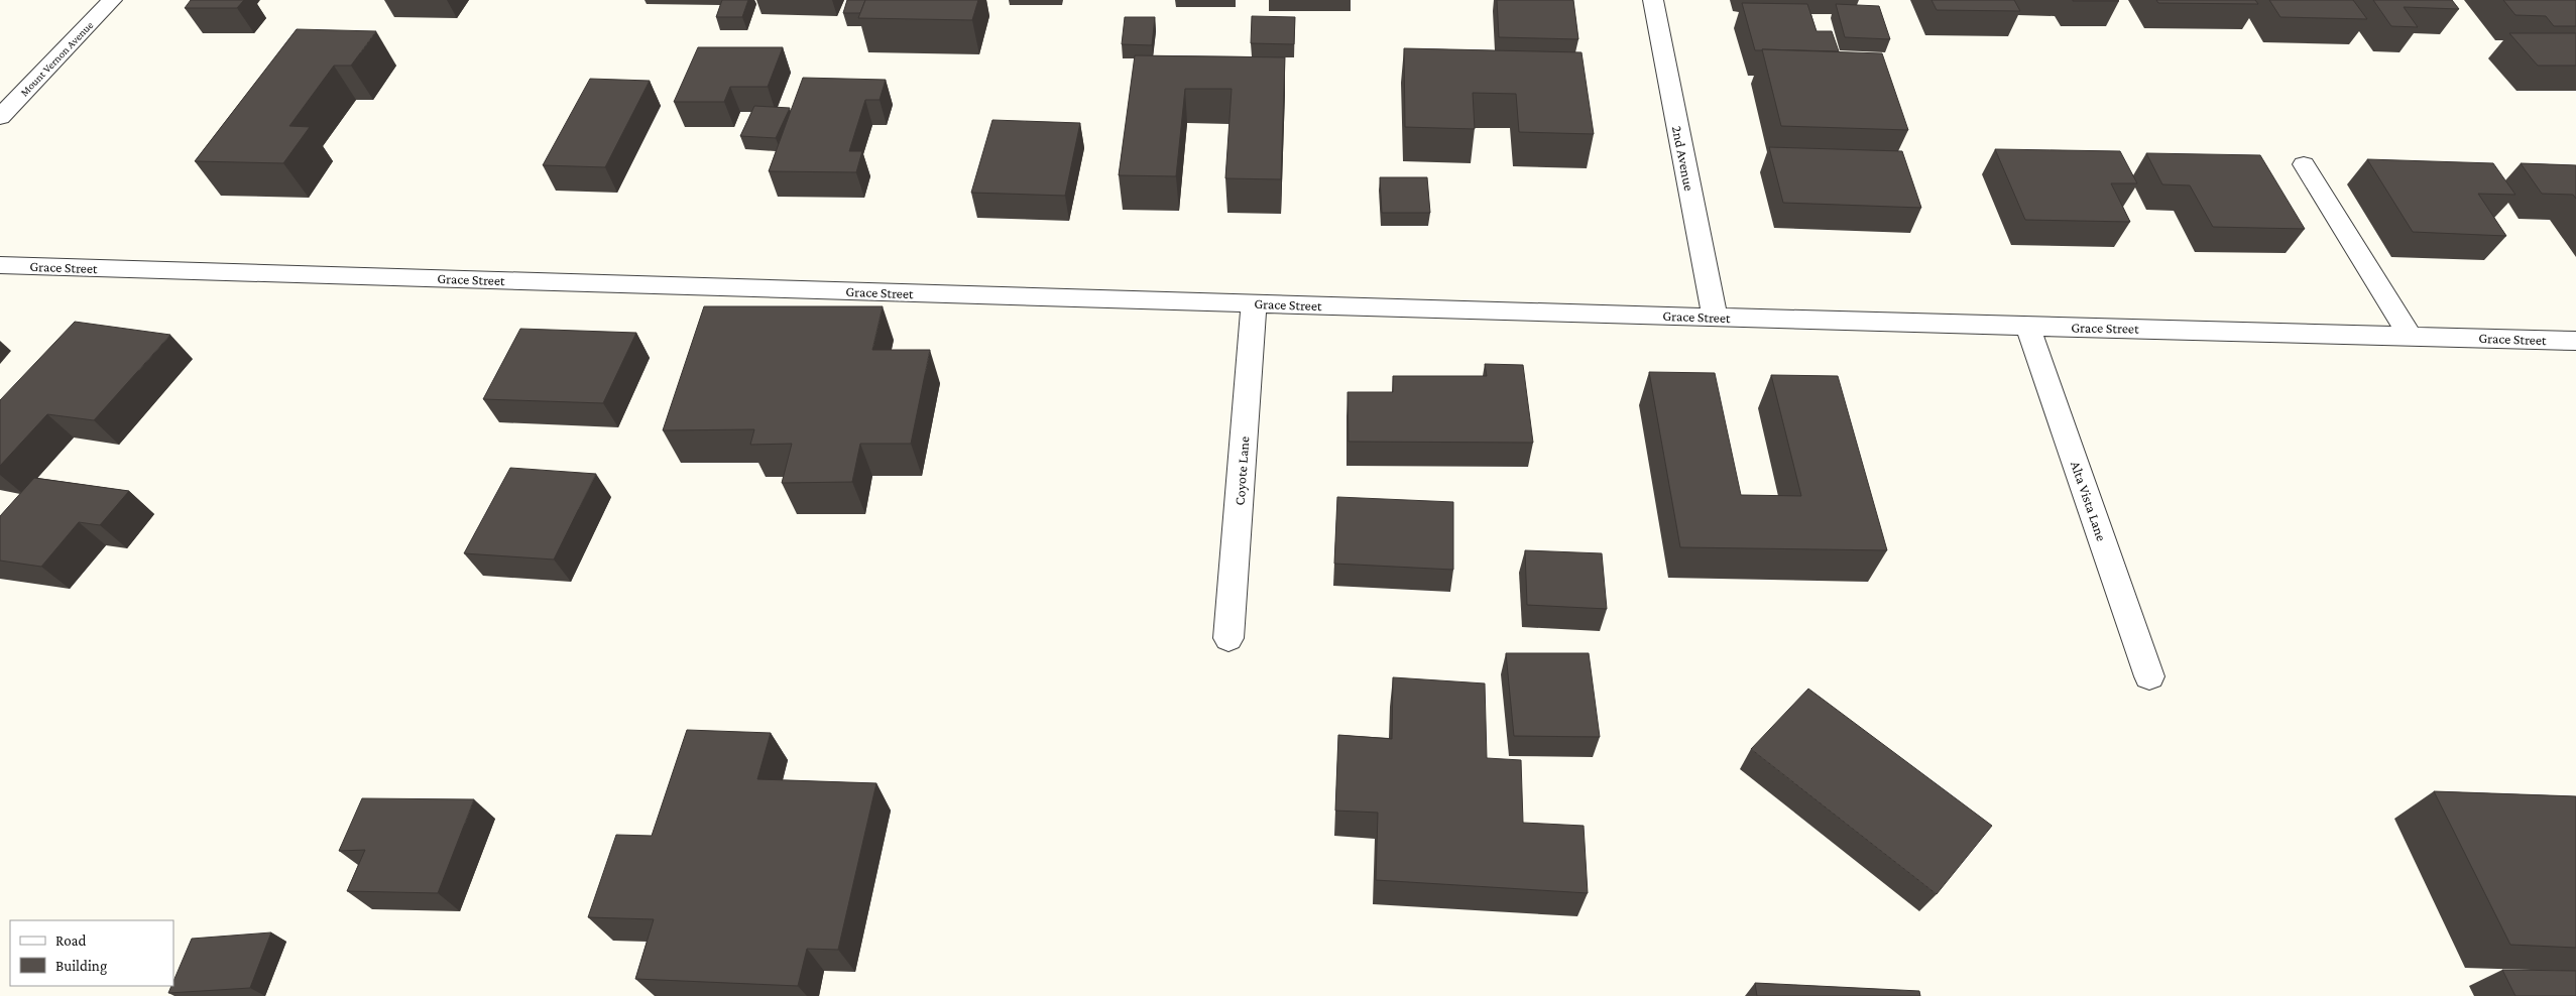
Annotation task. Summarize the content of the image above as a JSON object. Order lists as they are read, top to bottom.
{
  "streets": {
    "street": [
      "Mount Vernon Avenue",
      "2nd Avenue",
      "Grace Street",
      "Coyote Lane",
      "Alta Vista Lane"
    ]
  },
  "crossings": [
    ["2nd Avenue", "Grace Street"],
    ["Grace Street", "Coyote Lane"],
    ["Grace Street", "Alta Vista Lane"]
  ],
  "legend": ["Road", "Building"]
}
